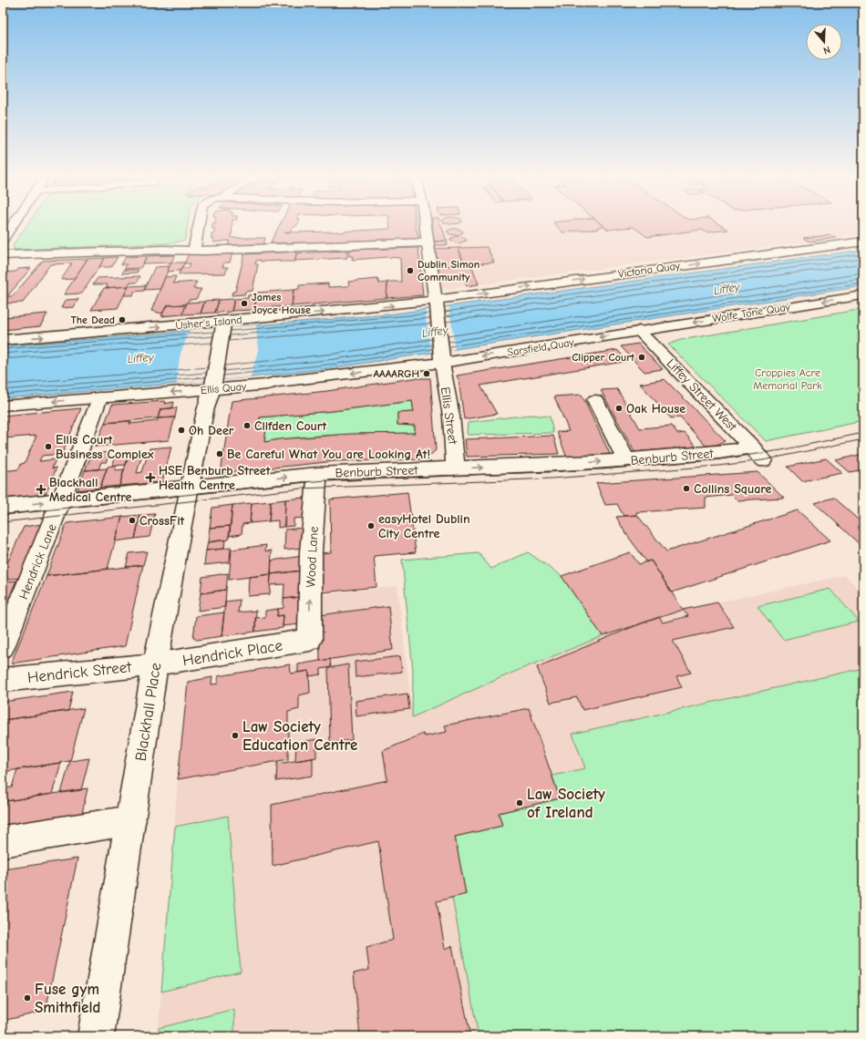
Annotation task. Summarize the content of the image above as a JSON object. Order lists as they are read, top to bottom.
{
  "streets": {
    "street": [
      "Victoria Quay",
      "Wolfe Tone Quay",
      "Usher's Island",
      "Sarsfield Quay",
      "Ellis Quay",
      "Liffey Street West",
      "Ellis Street",
      "Benburb Street",
      "Wood Lane",
      "Hendrick Lane",
      "Hendrick Place",
      "Hendrick Street",
      "Blackhall Place"
    ]
  },
  "crossings": [
    ["Victoria Quay", "Usher's Island"],
    ["Victoria Quay", "Ellis Street"],
    ["Wolfe Tone Quay", "Sarsfield Quay"],
    ["Wolfe Tone Quay", "Liffey Street West"],
    ["Usher's Island", "Ellis Street"],
    ["Usher's Island", "Blackhall Place"],
    ["Sarsfield Quay", "Ellis Quay"],
    ["Sarsfield Quay", "Liffey Street West"],
    ["Sarsfield Quay", "Ellis Street"],
    ["Ellis Quay", "Ellis Street"],
    ["Ellis Quay", "Hendrick Lane"],
    ["Ellis Quay", "Blackhall Place"],
    ["Liffey Street West", "Benburb Street"],
    ["Ellis Street", "Benburb Street"],
    ["Benburb Street", "Wood Lane"],
    ["Benburb Street", "Hendrick Lane"],
    ["Benburb Street", "Blackhall Place"],
    ["Wood Lane", "Hendrick Place"],
    ["Hendrick Place", "Hendrick Street"],
    ["Hendrick Place", "Blackhall Place"],
    ["Hendrick Street", "Blackhall Place"]
  ],
  "one_way": [
    "Victoria Quay",
    "Wolfe Tone Quay",
    "Sarsfield Quay",
    "Benburb Street",
    "Wood Lane"
  ],
  "water": ["Liffey"],
  "parks": ["Croppies Acre Memorial Park"],
  "places": {
    "other": [
      "Dublin Simon Community",
      "James Joyce House",
      "The Dead",
      "Clipper Court",
      "AAAARGH",
      "Oak House",
      "Clifden Court",
      "Oh Deer",
      "Ellis Court Business Complex",
      "Be Careful What You are Looking At!",
      "Collins Square",
      "CrossFit",
      "easyHotel Dublin City Centre",
      "Law Society Education Centre",
      "Law Society of Ireland",
      "Fuse gym Smithfield"
    ],
    "health": ["HSE Benburb Street Health Centre", "Blackhall Medical Centre"]
  },
  "north": "bottom"
}
